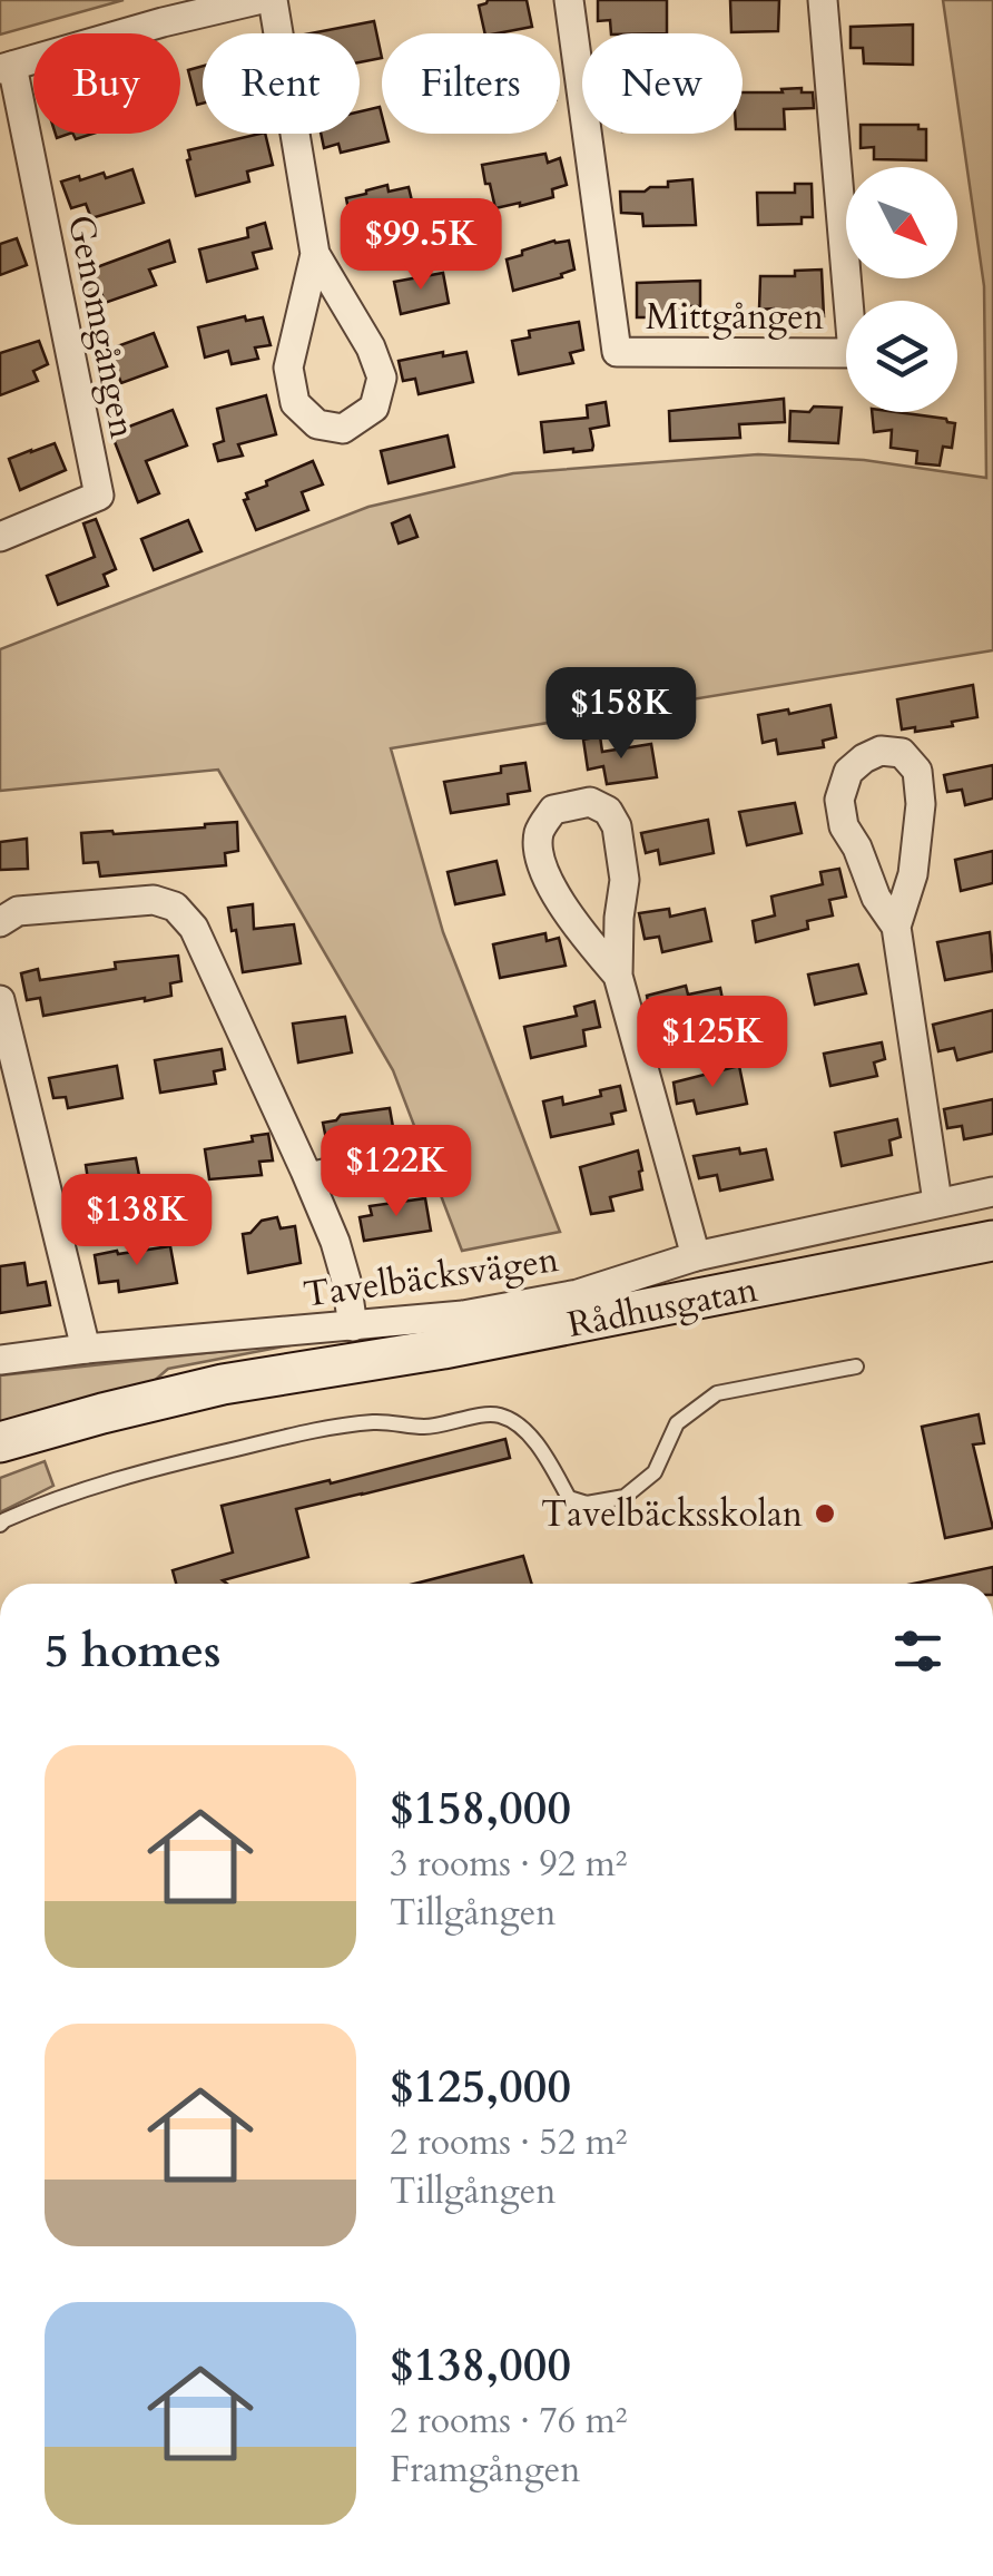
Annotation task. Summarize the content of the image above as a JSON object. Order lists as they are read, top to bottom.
{
  "streets": {
    "main road": ["Rådhusgatan"],
    "street": ["Mittgången", "Genomgången", "Tavelbäcksvägen"]
  },
  "places": ["Tavelbäcksskolan"],
  "north": "bottom right",
  "page": {
    "chip": [
      "Buy",
      "Rent",
      "Filters",
      "New"
    ],
    "price": [
      "$99.5K",
      "$158K",
      "$125K",
      "$122K",
      "$138K"
    ],
    "heading": "5 homes",
    "list": [
      {
        "name": "$158,000",
        "note": "3 rooms · 92 m² · Tillgången"
      },
      {
        "name": "$125,000",
        "note": "2 rooms · 52 m² · Tillgången"
      },
      {
        "name": "$138,000",
        "note": "2 rooms · 76 m² · Framgången"
      }
    ]
  }
}
